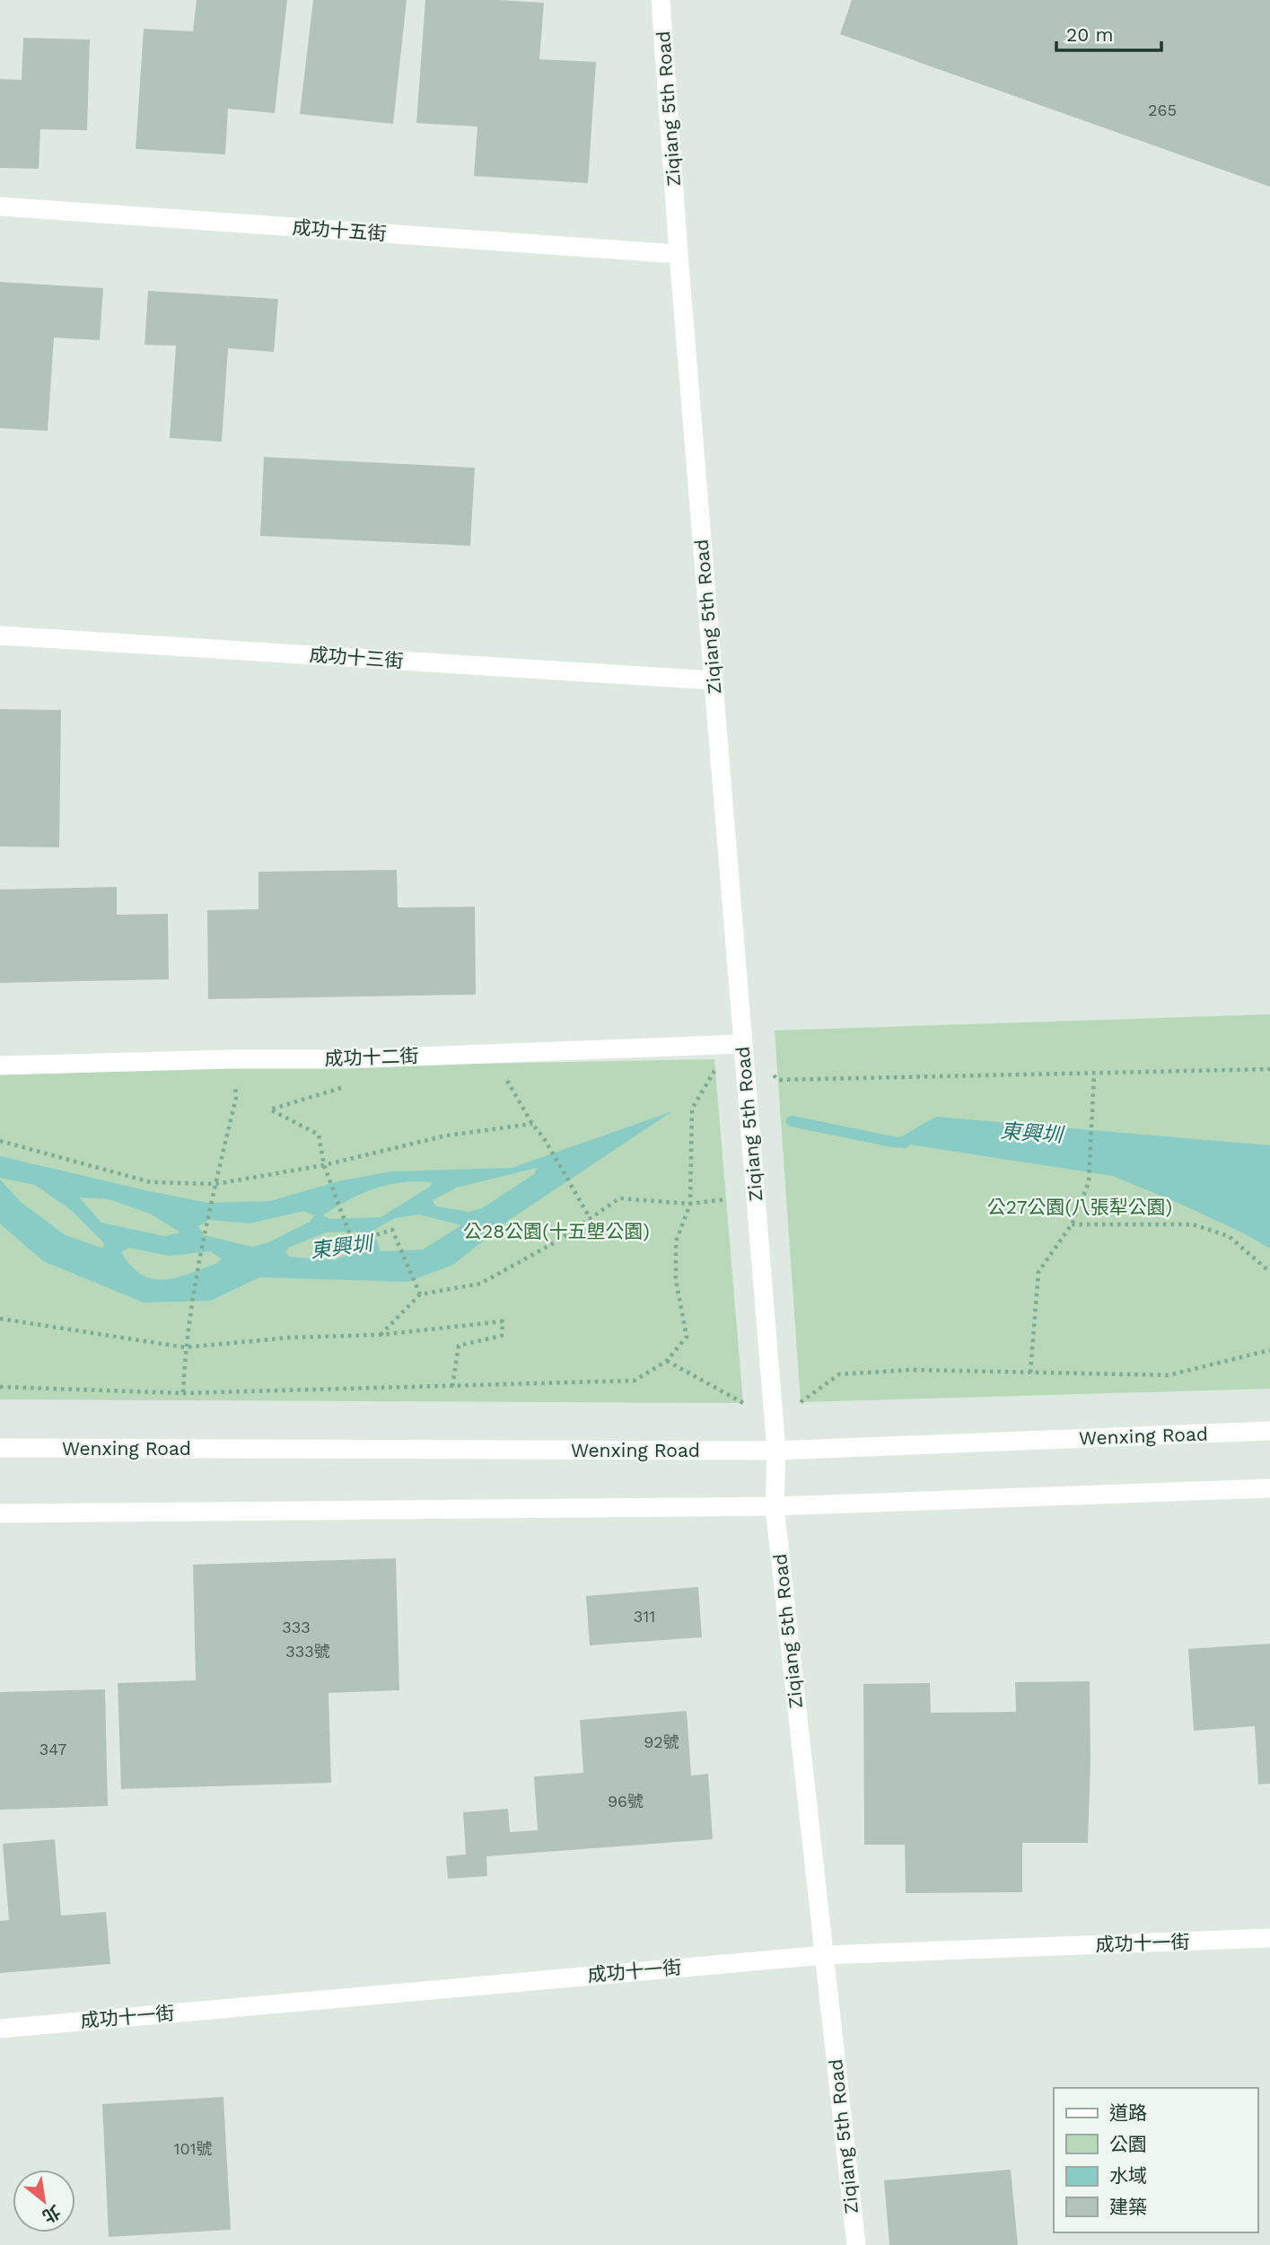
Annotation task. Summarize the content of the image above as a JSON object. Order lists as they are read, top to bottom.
{
  "streets": {
    "street": [
      "Ziqiang 5th Road",
      "成功十五街",
      "成功十三街",
      "成功十二街",
      "Wenxing Road",
      "成功十一街"
    ]
  },
  "crossings": [
    ["Ziqiang 5th Road", "成功十五街"],
    ["Ziqiang 5th Road", "成功十三街"],
    ["Ziqiang 5th Road", "成功十二街"],
    ["Ziqiang 5th Road", "Wenxing Road"],
    ["Ziqiang 5th Road", "成功十一街"]
  ],
  "water": ["東興圳"],
  "parks": ["公27公園(八張犁公園)", "公28公園(十五塱公園)"],
  "house_numbers": [
    "265",
    "311",
    "333",
    "333號",
    "92號",
    "347",
    "96號",
    "101號"
  ],
  "legend": [
    "道路",
    "公園",
    "水域",
    "建築"
  ],
  "scale_bar": "20 m",
  "north": "bottom right"
}
